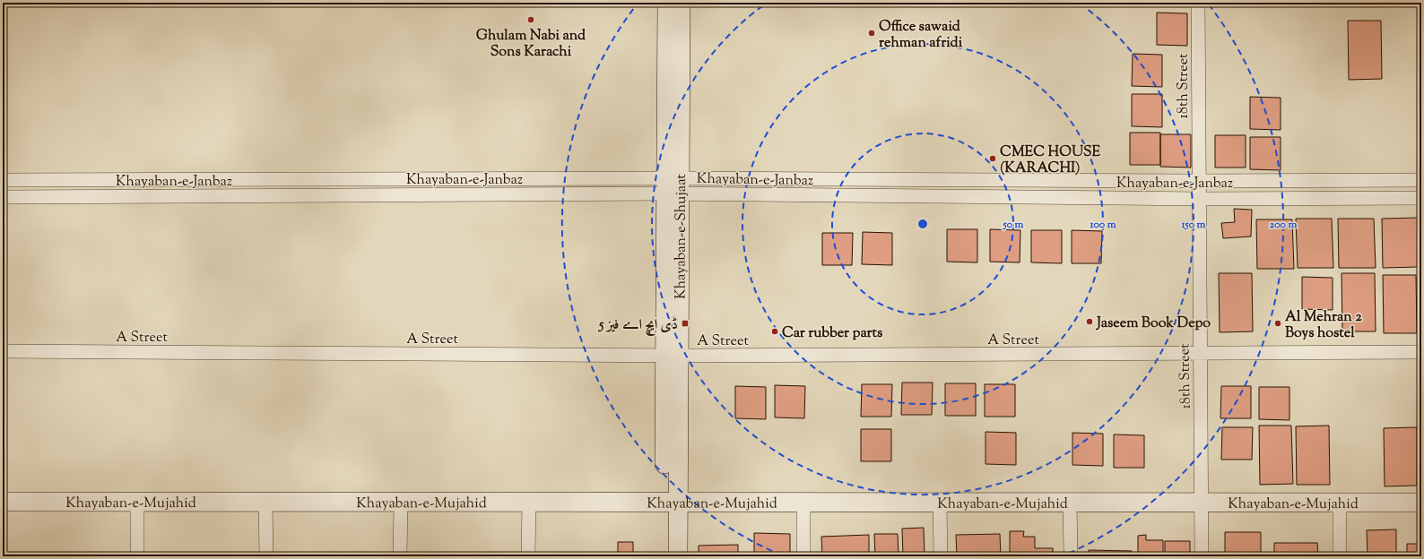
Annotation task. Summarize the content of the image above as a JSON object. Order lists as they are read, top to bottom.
{
  "streets": {
    "main road": ["Khayaban-e-Shujaat", "Khayaban-e-Mujahid"],
    "street": ["18th Street", "Khayaban-e-Janbaz", "A Street"]
  },
  "crossings": [
    ["18th Street", "Khayaban-e-Janbaz"],
    ["18th Street", "A Street"],
    ["18th Street", "Khayaban-e-Mujahid"],
    ["Khayaban-e-Janbaz", "Khayaban-e-Shujaat"],
    ["Khayaban-e-Shujaat", "A Street"],
    ["Khayaban-e-Shujaat", "Khayaban-e-Mujahid"]
  ],
  "places": {
    "other": [
      "Ghulam Nabi and Sons Karachi",
      "Office sawaid rehman afridi",
      "CMEC HOUSE (KARACHI)",
      "Jaseem Book Depo",
      "Al Mehran 2 Boys hostel",
      "Car rubber parts"
    ],
    "transit": ["5 ڈی ایچ اے فیز"]
  },
  "rings": [
    "50 m",
    "100 m",
    "150 m",
    "200 m"
  ]
}
